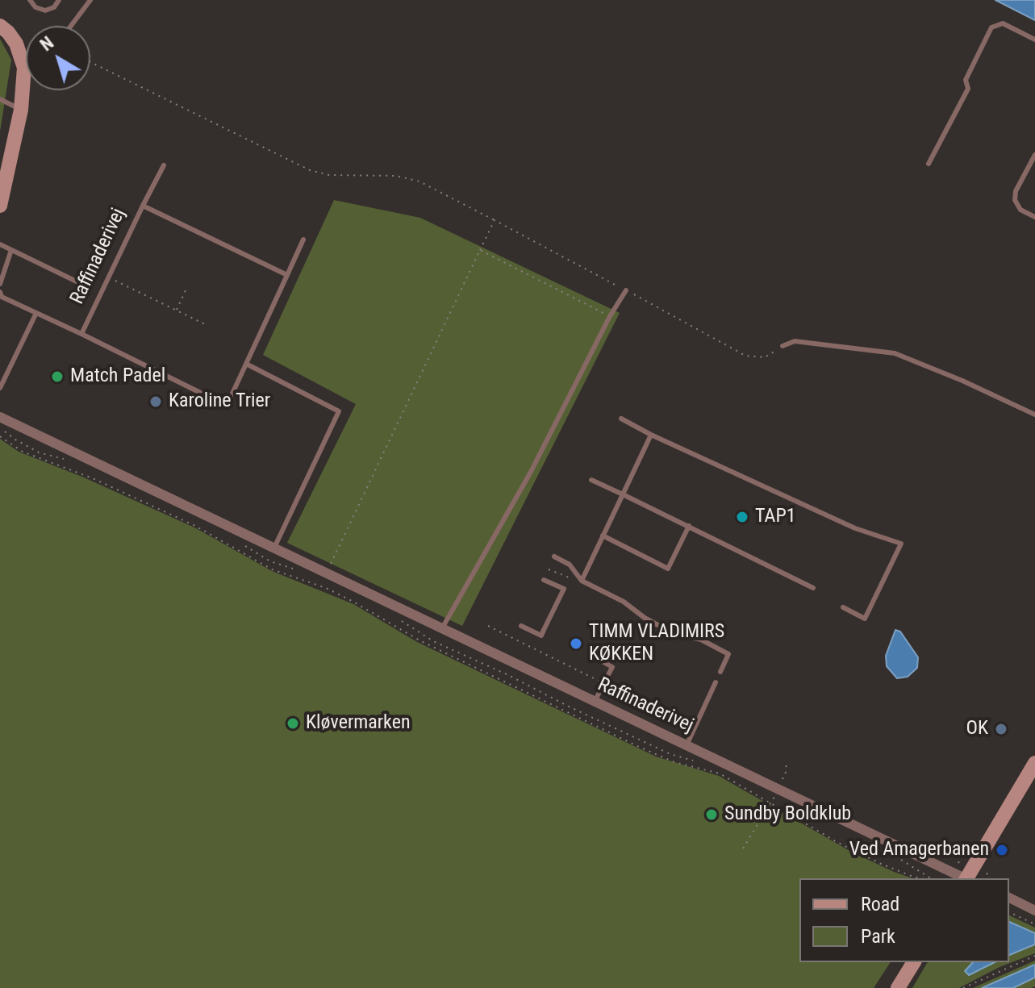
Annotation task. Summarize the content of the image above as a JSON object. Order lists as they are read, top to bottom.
{
  "streets": {
    "street": ["Raffinaderivej"]
  },
  "places": [
    "Match Padel",
    "Karoline Trier",
    "TAP1",
    "TIMM VLADIMIRS KØKKEN",
    "Kløvermarken",
    "OK",
    "Sundby Boldklub",
    "Ved Amagerbanen"
  ],
  "legend": ["Road", "Park"],
  "north": "top left"
}
